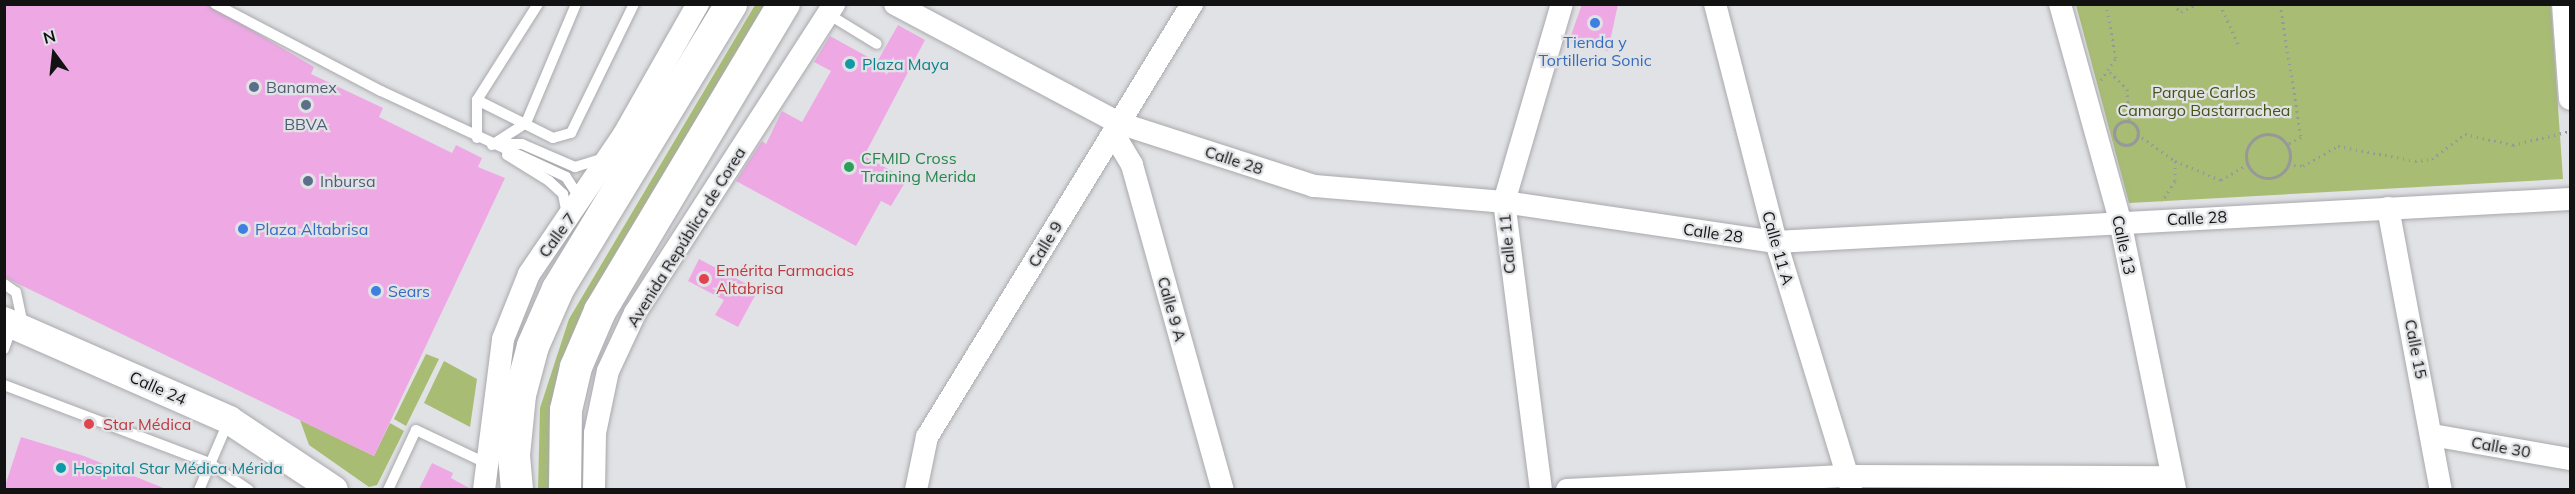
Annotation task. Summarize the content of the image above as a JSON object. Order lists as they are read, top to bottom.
{
  "streets": {
    "main road": ["Avenida República de Corea"],
    "street": [
      "Calle 28",
      "Calle 7",
      "Calle 9",
      "Calle 11",
      "Calle 13",
      "Calle 11 A",
      "Calle 9 A",
      "Calle 15",
      "Calle 24",
      "Calle 30"
    ]
  },
  "crossings": [
    ["Calle 28", "Calle 9"],
    ["Calle 28", "Calle 11"],
    ["Calle 28", "Calle 13"],
    ["Calle 28", "Calle 11 A"],
    ["Calle 28", "Calle 9 A"],
    ["Calle 28", "Calle 15"],
    ["Calle 9", "Calle 9 A"],
    ["Calle 15", "Calle 30"]
  ],
  "parks": ["Parque Carlos Camargo Bastarrachea"],
  "places": [
    "Tienda y Tortilleria Sonic",
    "Plaza Maya",
    "Banamex",
    "BBVA",
    "CFMID Cross Training Merida",
    "Inbursa",
    "Plaza Altabrisa",
    "Emérita Farmacias Altabrisa",
    "Sears",
    "Star Médica",
    "Hospital Star Médica Mérida"
  ],
  "north": "top"
}
